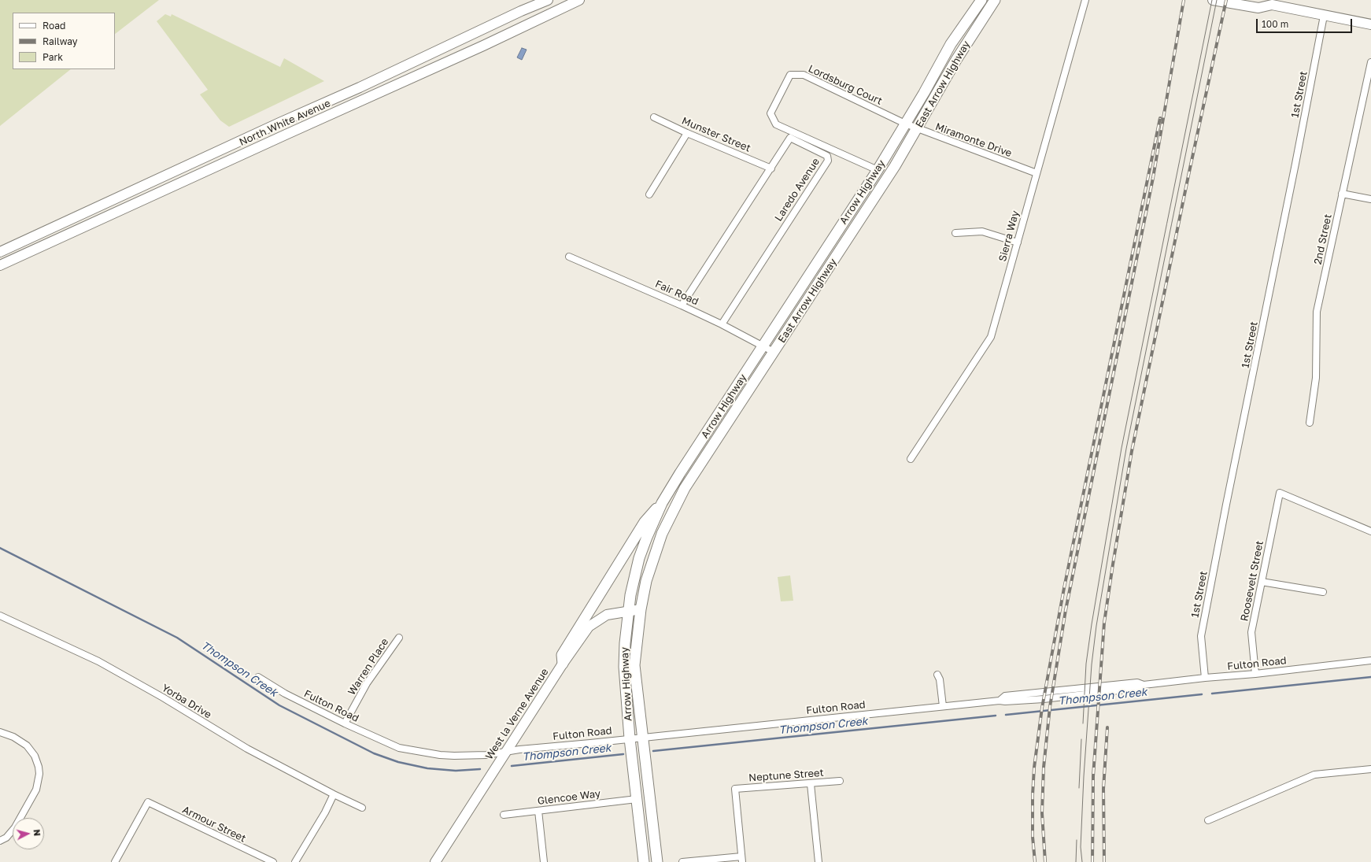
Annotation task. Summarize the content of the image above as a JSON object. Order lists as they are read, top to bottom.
{
  "streets": {
    "main road": [
      "East Arrow Highway",
      "North White Avenue",
      "Arrow Highway",
      "West la Verne Avenue"
    ],
    "street": [
      "Lordsburg Court",
      "1st Street",
      "Munster Street",
      "Miramonte Drive",
      "Laredo Avenue",
      "Sierra Way",
      "2nd Street",
      "Fair Road",
      "Roosevelt Street",
      "Fulton Road",
      "Warren Place",
      "Yorba Drive",
      "Neptune Street",
      "Glencoe Way",
      "Armour Street"
    ]
  },
  "crossings": [
    ["East Arrow Highway", "Miramonte Drive"],
    ["East Arrow Highway", "Arrow Highway"],
    ["East Arrow Highway", "Fair Road"],
    ["East Arrow Highway", "West la Verne Avenue"],
    ["Lordsburg Court", "Miramonte Drive"],
    ["Lordsburg Court", "Arrow Highway"],
    ["1st Street", "Fulton Road"],
    ["Munster Street", "Laredo Avenue"],
    ["Miramonte Drive", "Arrow Highway"],
    ["Miramonte Drive", "Sierra Way"],
    ["Laredo Avenue", "Fair Road"],
    ["Arrow Highway", "Fair Road"],
    ["Arrow Highway", "Fulton Road"],
    ["Arrow Highway", "West la Verne Avenue"],
    ["Arrow Highway", "Glencoe Way"],
    ["Roosevelt Street", "Fulton Road"],
    ["Fulton Road", "Warren Place"],
    ["Fulton Road", "West la Verne Avenue"]
  ],
  "water": ["Thompson Creek"],
  "legend": ["Road", "Railway", "Park"],
  "scale_bar": "100 m",
  "north": "right"
}
